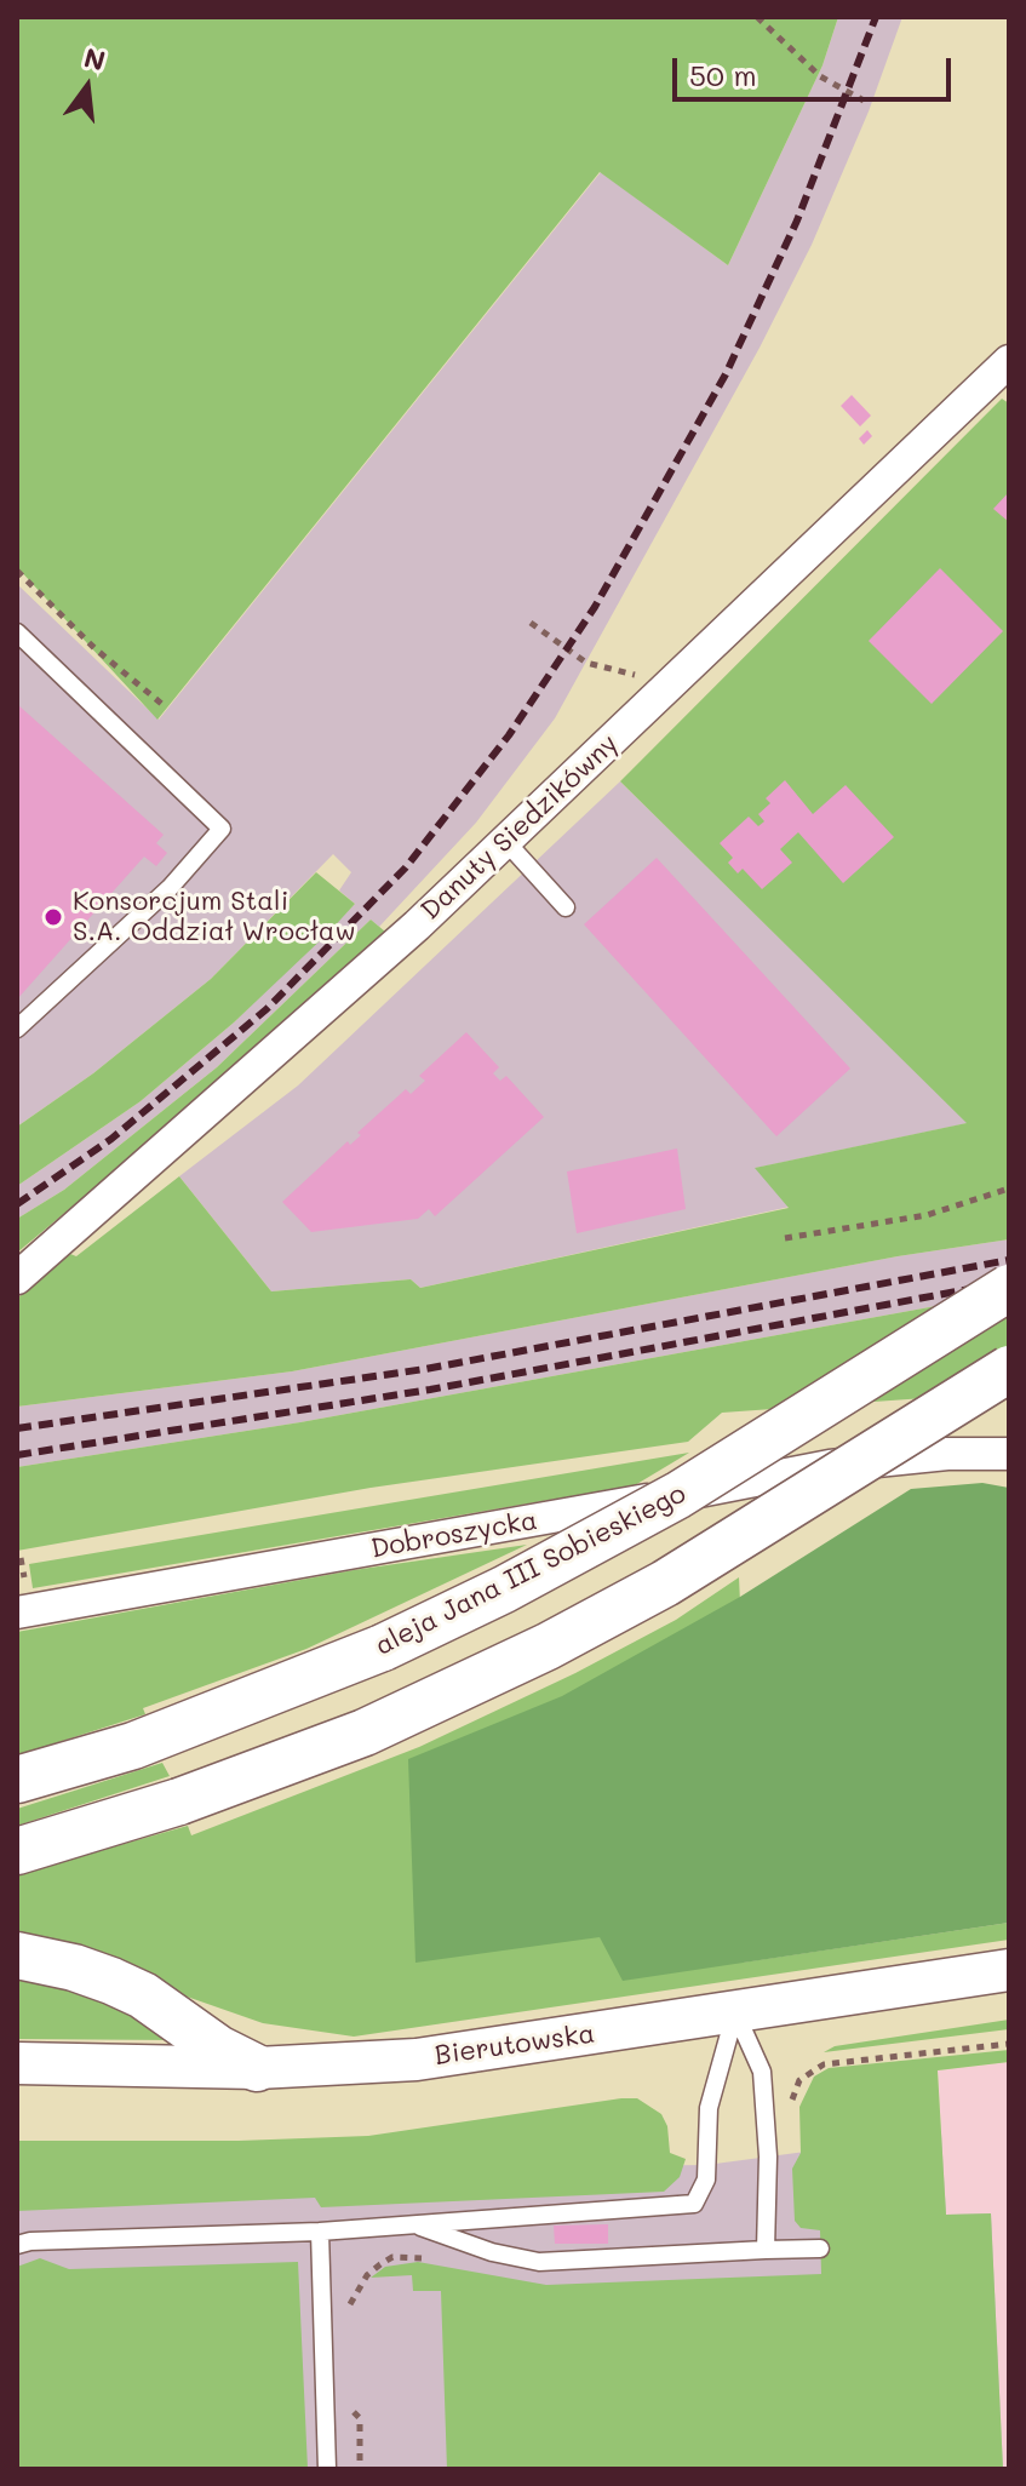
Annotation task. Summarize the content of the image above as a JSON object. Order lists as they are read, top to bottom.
{
  "streets": {
    "main road": ["aleja Jana III Sobieskiego"],
    "street": ["Danuty Siedzikówny", "Dobroszycka", "Bierutowska"]
  },
  "places": ["Konsorcjum Stali S.A. Oddział Wrocław"],
  "scale_bar": "50 m",
  "north": "top"
}
